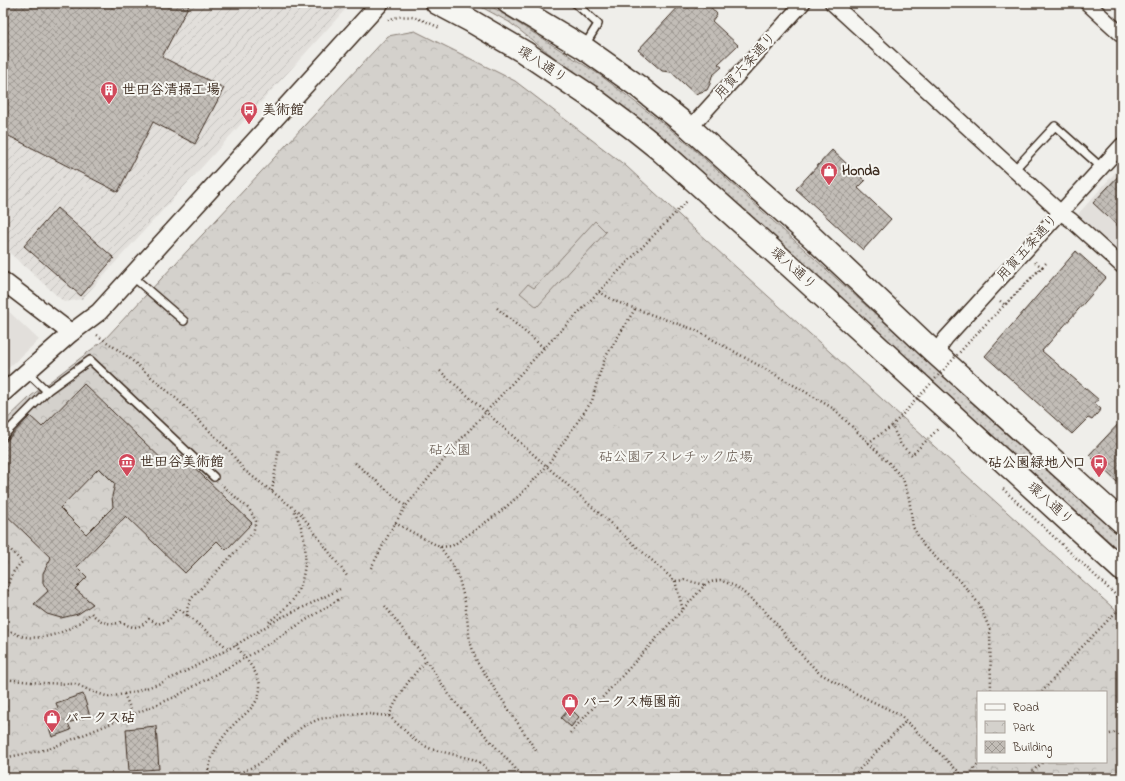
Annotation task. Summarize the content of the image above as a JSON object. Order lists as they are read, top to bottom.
{
  "streets": {
    "main road": ["環八通り"],
    "street": ["用賀六条通り", "用賀五条通り"]
  },
  "parks": ["砧公園", "砧公園アスレチック広場"],
  "places": {
    "building": ["世田谷清掃工場"],
    "bus stop": ["美術館", "砧公園緑地入口"],
    "shop": ["Honda", "パークス梅園前", "パークス砧"],
    "museum": ["世田谷美術館"]
  },
  "legend": ["Road", "Park", "Building"]
}
